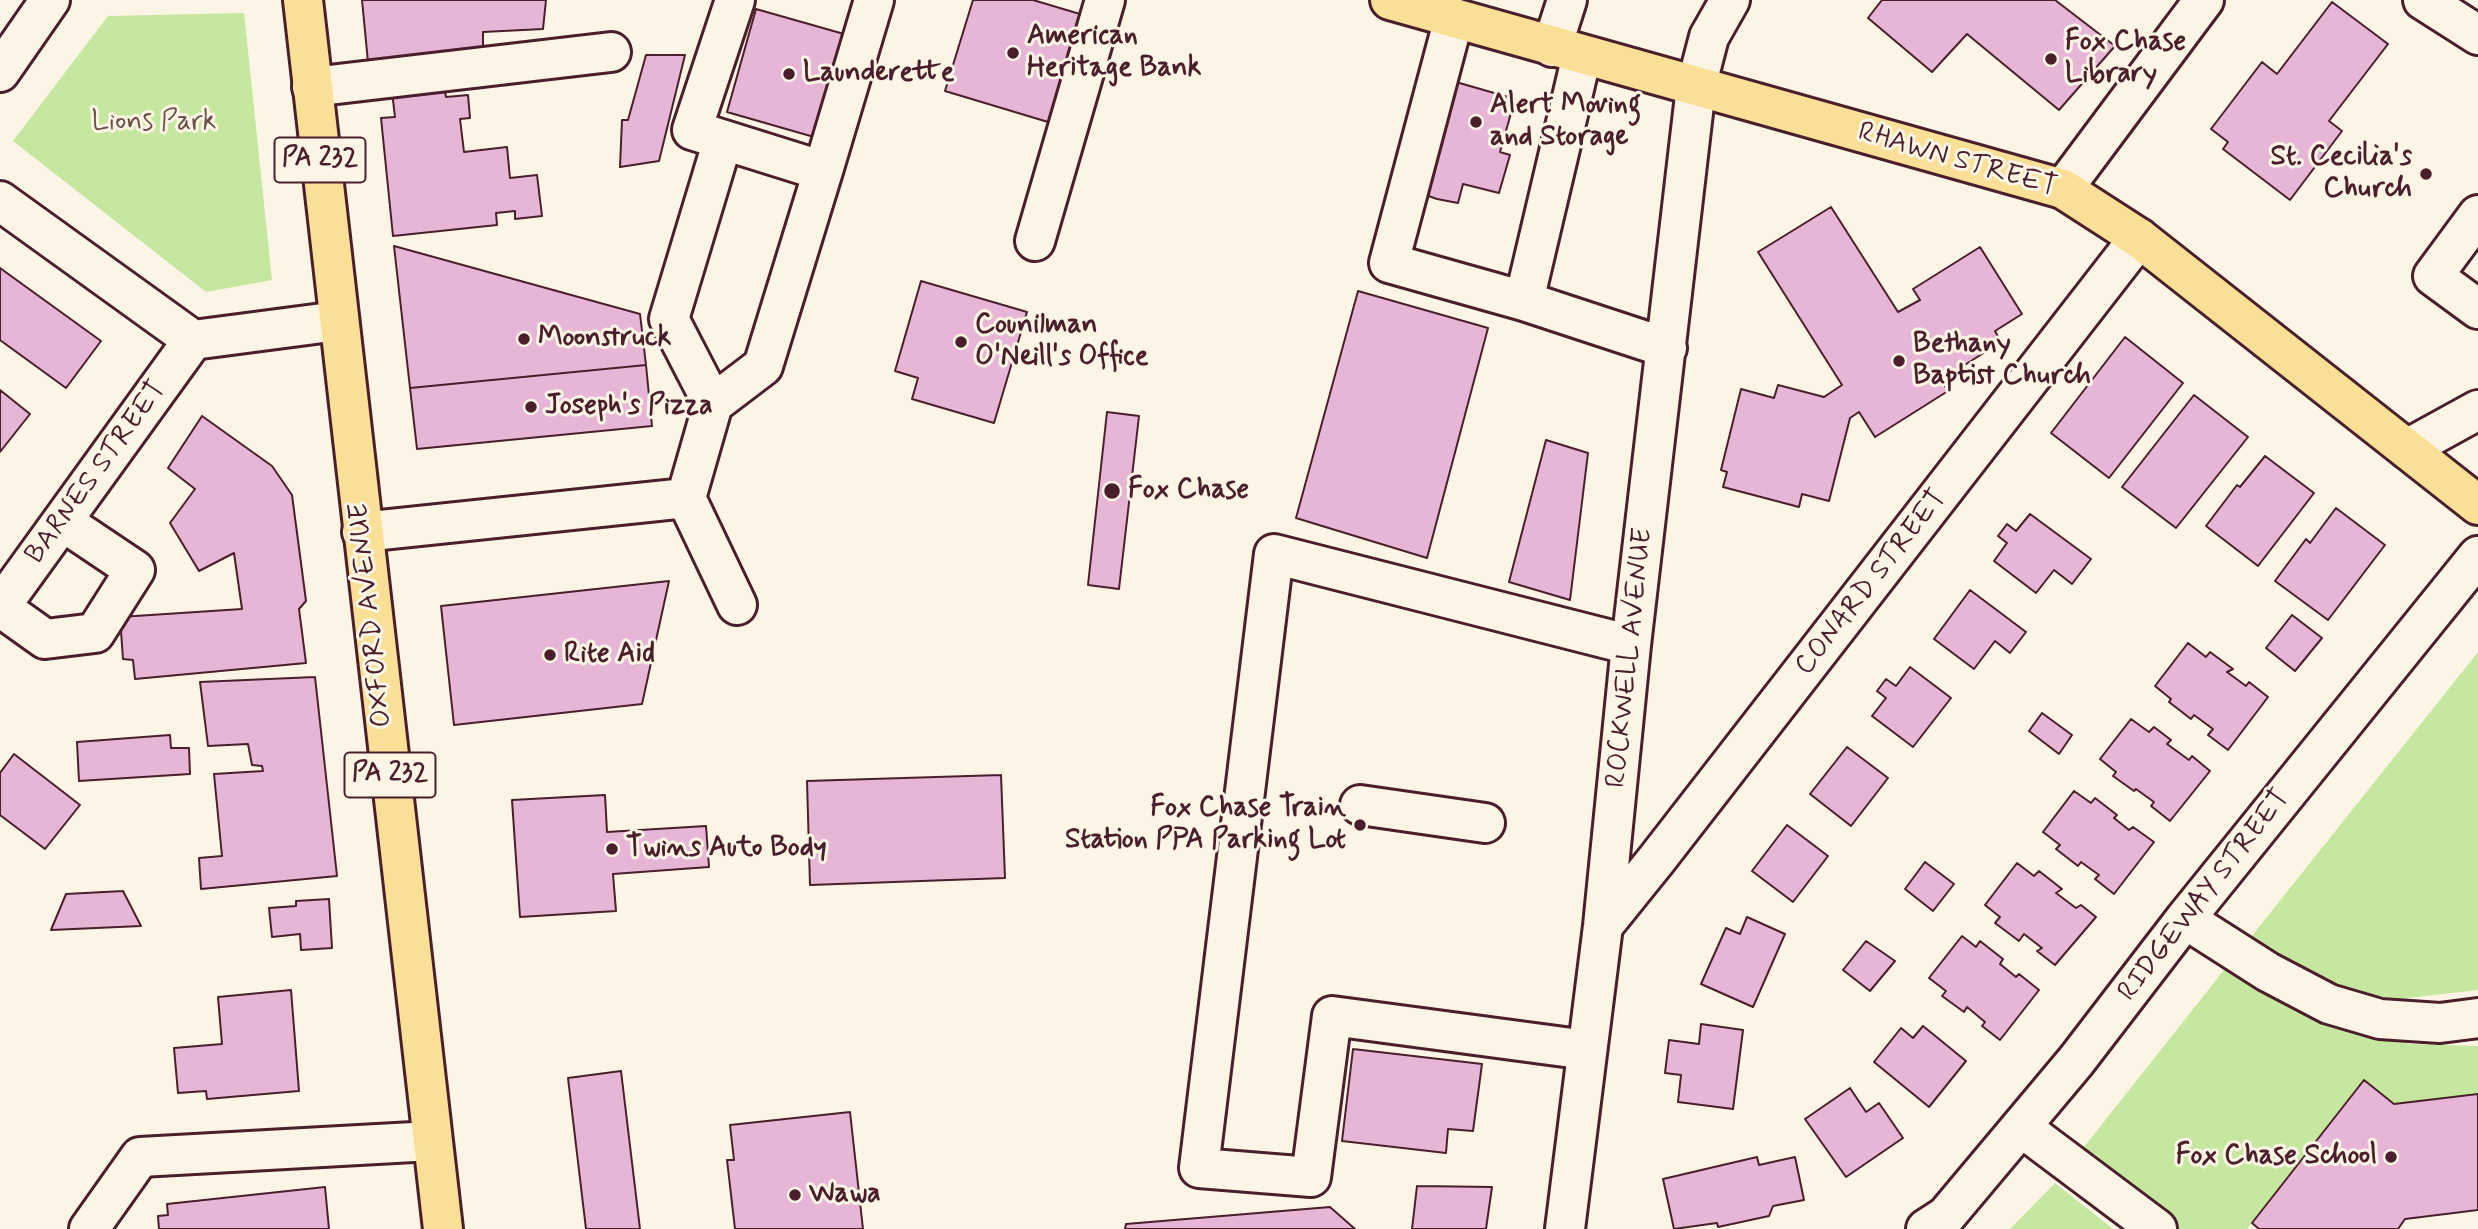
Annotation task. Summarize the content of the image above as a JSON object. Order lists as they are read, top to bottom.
{
  "streets": {
    "main road": ["PA 232", "RHAWN STREET", "OXFORD AVENUE"],
    "street": [
      "BARNES STREET",
      "CONARD STREET",
      "ROCKWELL AVENUE",
      "RIDGEWAY STREET"
    ]
  },
  "crossings": [
    ["RHAWN STREET", "CONARD STREET"],
    ["RHAWN STREET", "ROCKWELL AVENUE"],
    ["CONARD STREET", "ROCKWELL AVENUE"]
  ],
  "parks": ["Lions Park"],
  "places": [
    "American Heritage Bank",
    "Fox Chase Library",
    "Launderette",
    "Alert Moving and Storage",
    "St. Cecilia's Church",
    "Moonstruck",
    "Counilman O'Neill's Office",
    "Bethany Baptist Church",
    "Joseph's Pizza",
    "Fox Chase",
    "Rite Aid",
    "Fox Chase Train Station PPA Parking Lot",
    "Twins Auto Body",
    "Fox Chase School",
    "Wawa"
  ]
}
